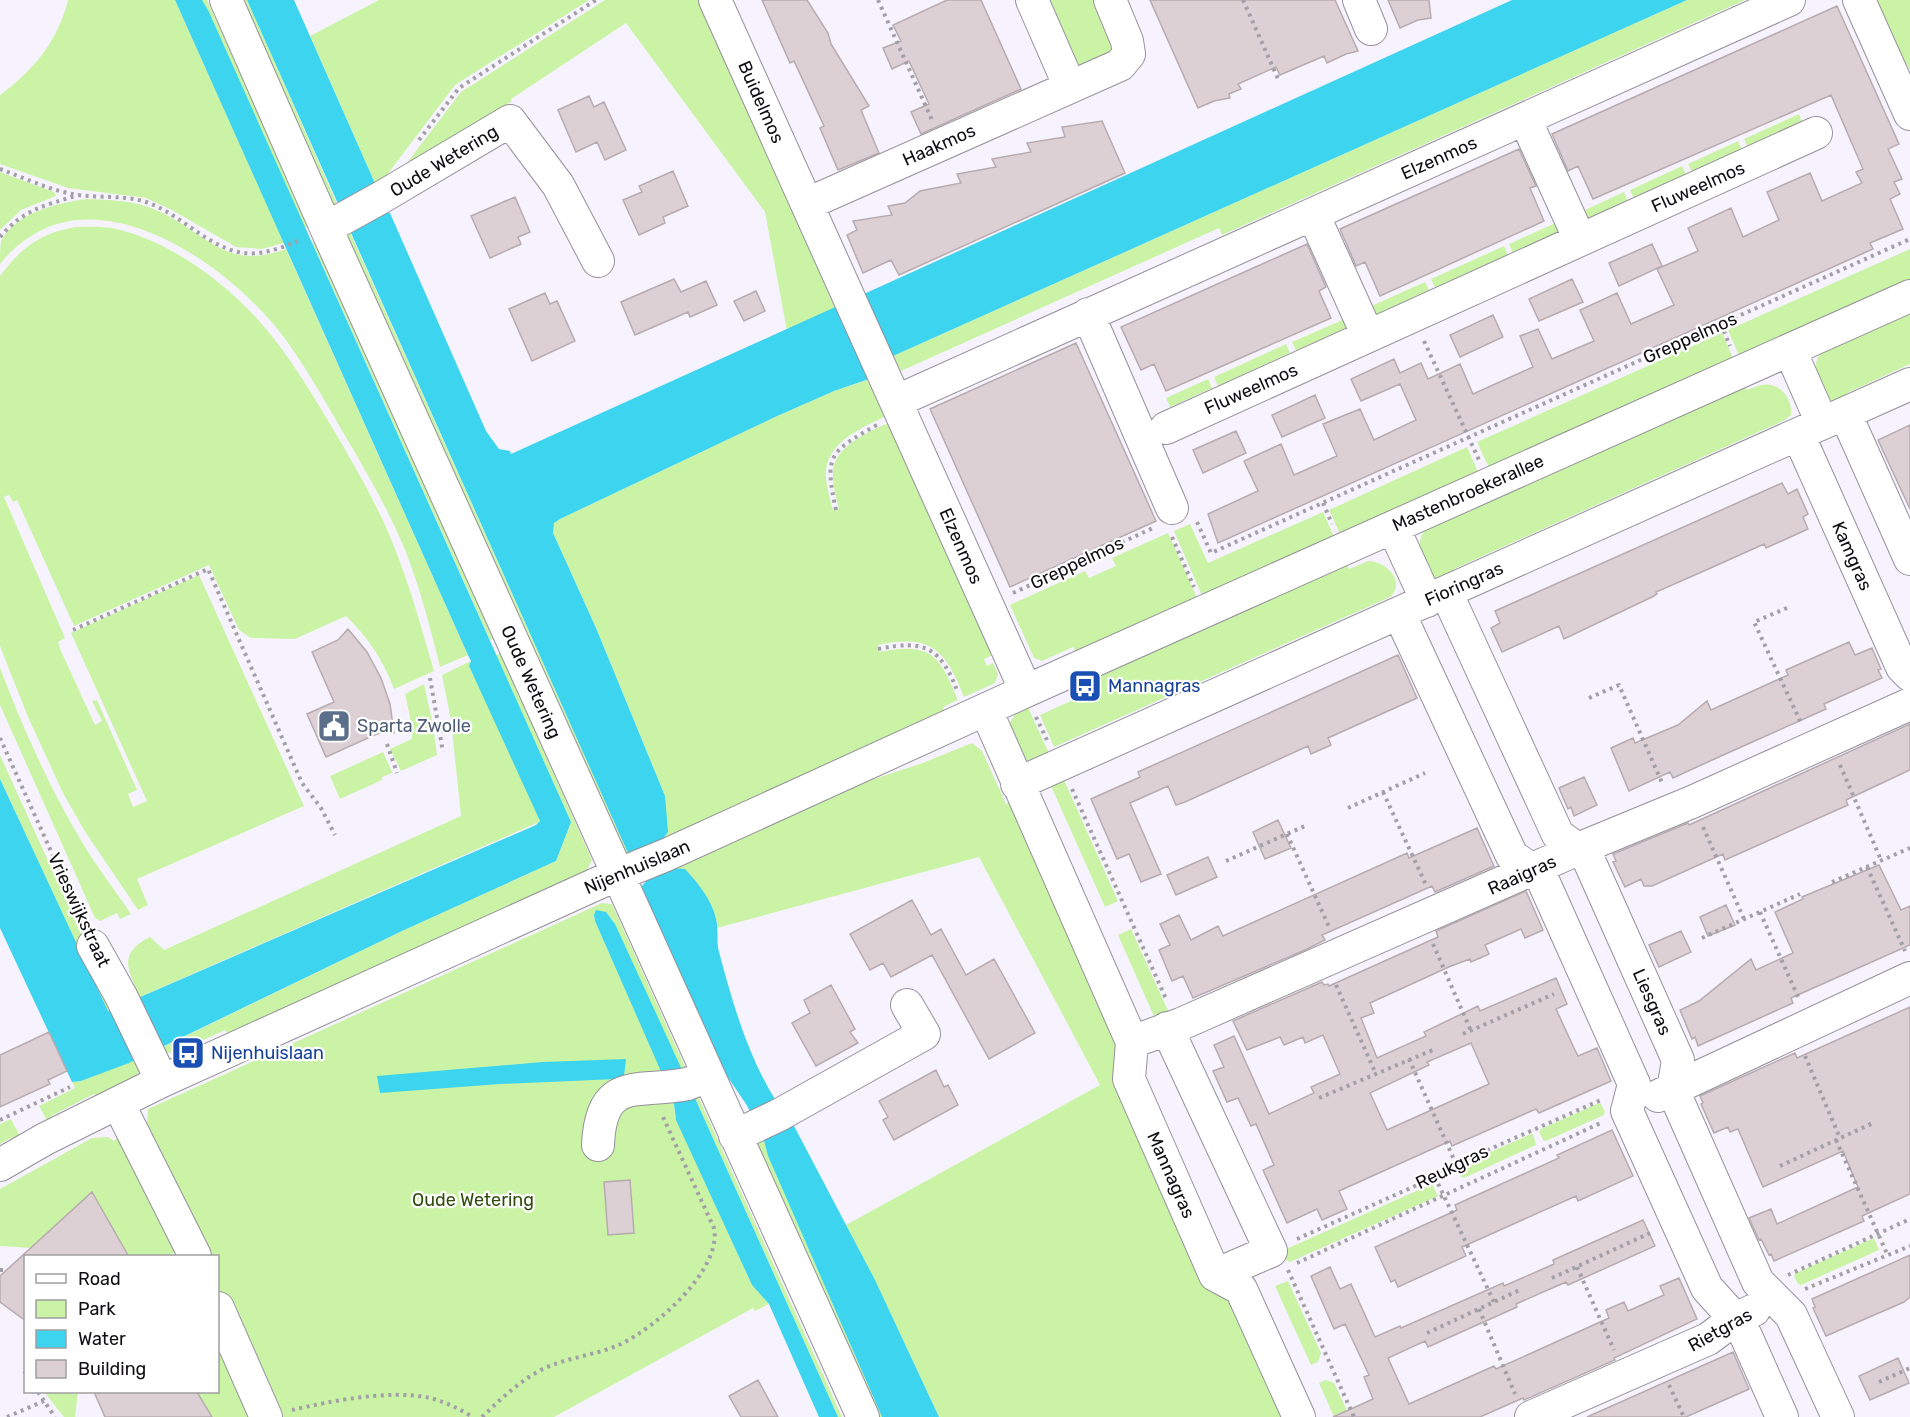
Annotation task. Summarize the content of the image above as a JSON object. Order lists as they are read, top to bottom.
{
  "streets": {
    "street": [
      "Buidelmos",
      "Haakmos",
      "Elzenmos",
      "Oude Wetering",
      "Fluweelmos",
      "Mastenbroekerallee",
      "Kamgras",
      "Fioringras",
      "Nijenhuislaan",
      "Raaigras",
      "Vrieswijkstraat",
      "Liesgras",
      "Mannagras",
      "Rietgras"
    ],
    "path": ["Greppelmos", "Reukgras"]
  },
  "crossings": [
    ["Buidelmos", "Haakmos"],
    ["Buidelmos", "Elzenmos"],
    ["Haakmos", "Elzenmos"],
    ["Elzenmos", "Greppelmos"],
    ["Elzenmos", "Mastenbroekerallee"],
    ["Elzenmos", "Nijenhuislaan"],
    ["Oude Wetering", "Nijenhuislaan"],
    ["Mastenbroekerallee", "Kamgras"],
    ["Mastenbroekerallee", "Nijenhuislaan"],
    ["Mastenbroekerallee", "Liesgras"],
    ["Kamgras", "Fioringras"],
    ["Fioringras", "Liesgras"],
    ["Fioringras", "Mannagras"],
    ["Nijenhuislaan", "Vrieswijkstraat"],
    ["Nijenhuislaan", "Mannagras"],
    ["Raaigras", "Liesgras"],
    ["Raaigras", "Mannagras"],
    ["Liesgras", "Reukgras"],
    ["Liesgras", "Rietgras"]
  ],
  "parks": ["Oude Wetering"],
  "places": {
    "bus stop": ["Mannagras", "Nijenhuislaan"],
    "public building": ["Sparta Zwolle"]
  },
  "legend": [
    "Road",
    "Park",
    "Water",
    "Building"
  ]
}
